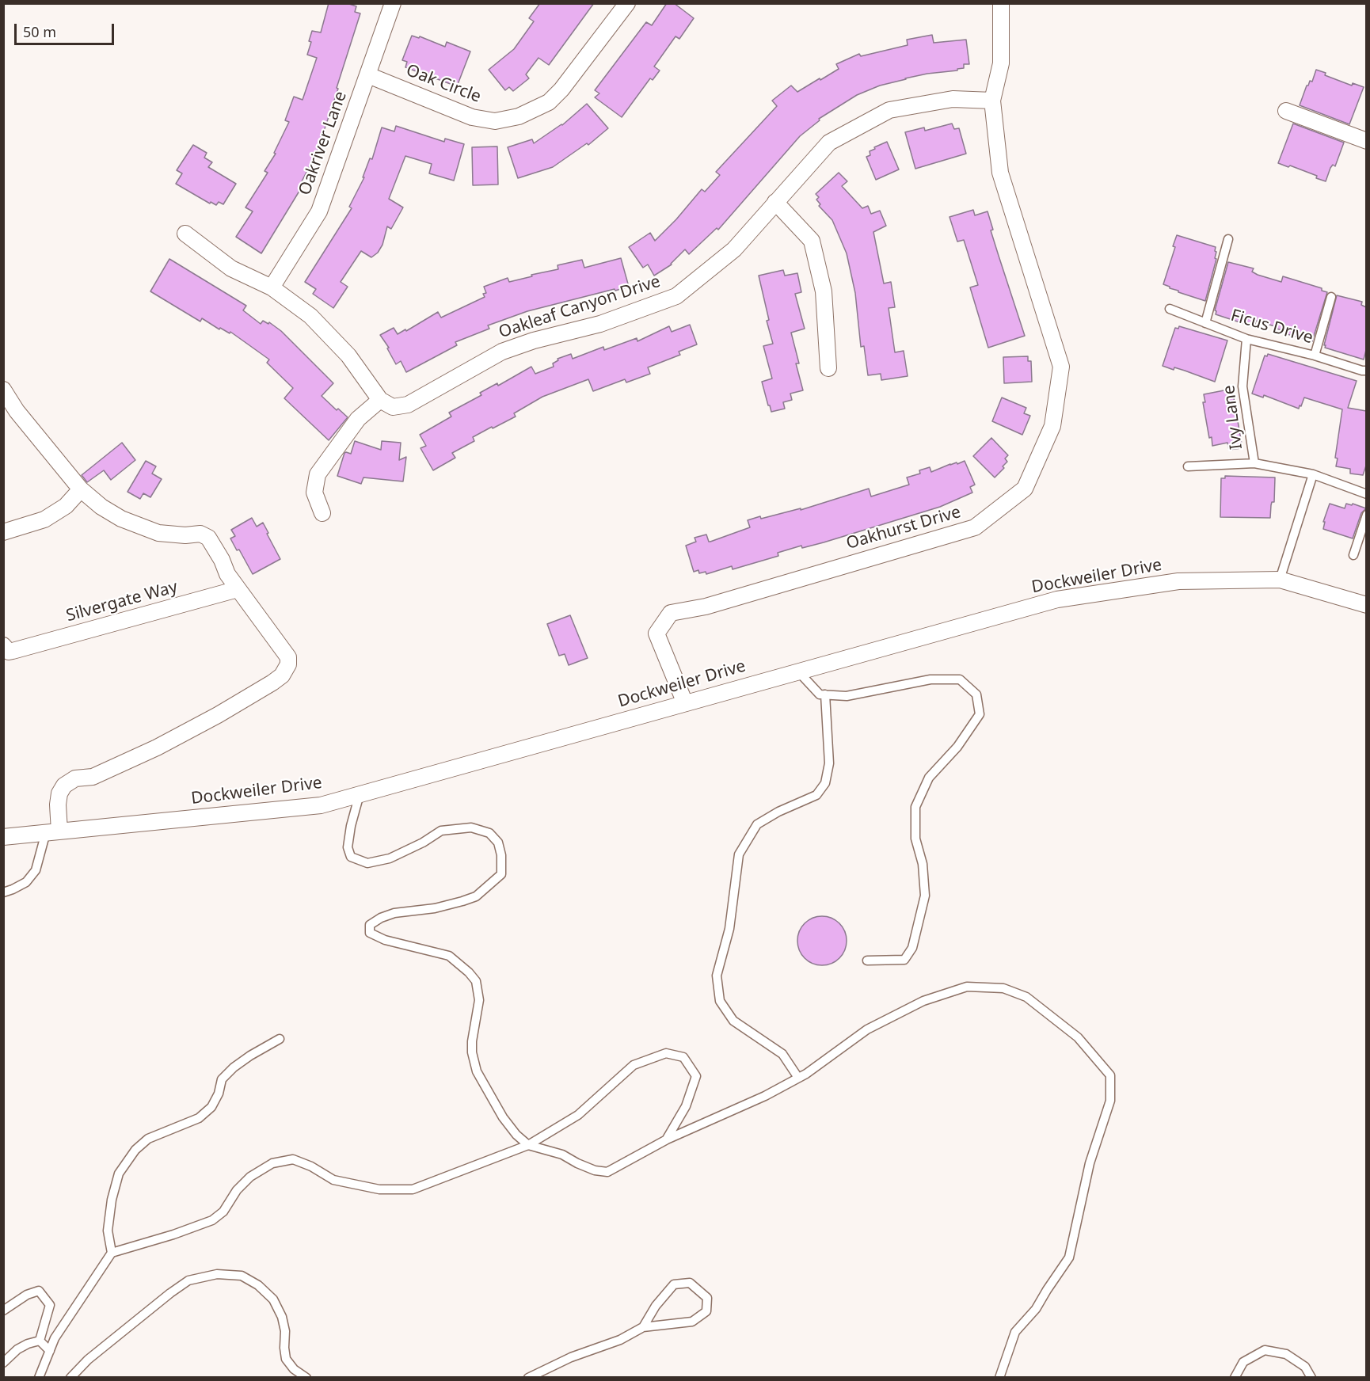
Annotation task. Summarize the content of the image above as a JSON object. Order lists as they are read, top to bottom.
{
  "streets": {
    "street": [
      "Oak Circle",
      "Oakriver Lane",
      "Oakleaf Canyon Drive",
      "Oakhurst Drive",
      "Dockweiler Drive",
      "Silvergate Way"
    ],
    "lane": ["Ficus Drive", "Ivy Lane"]
  },
  "crossings": [
    ["Oak Circle", "Oakriver Lane"],
    ["Oakleaf Canyon Drive", "Oakhurst Drive"],
    ["Ficus Drive", "Ivy Lane"],
    ["Oakhurst Drive", "Dockweiler Drive"]
  ],
  "scale_bar": "50 m"
}
